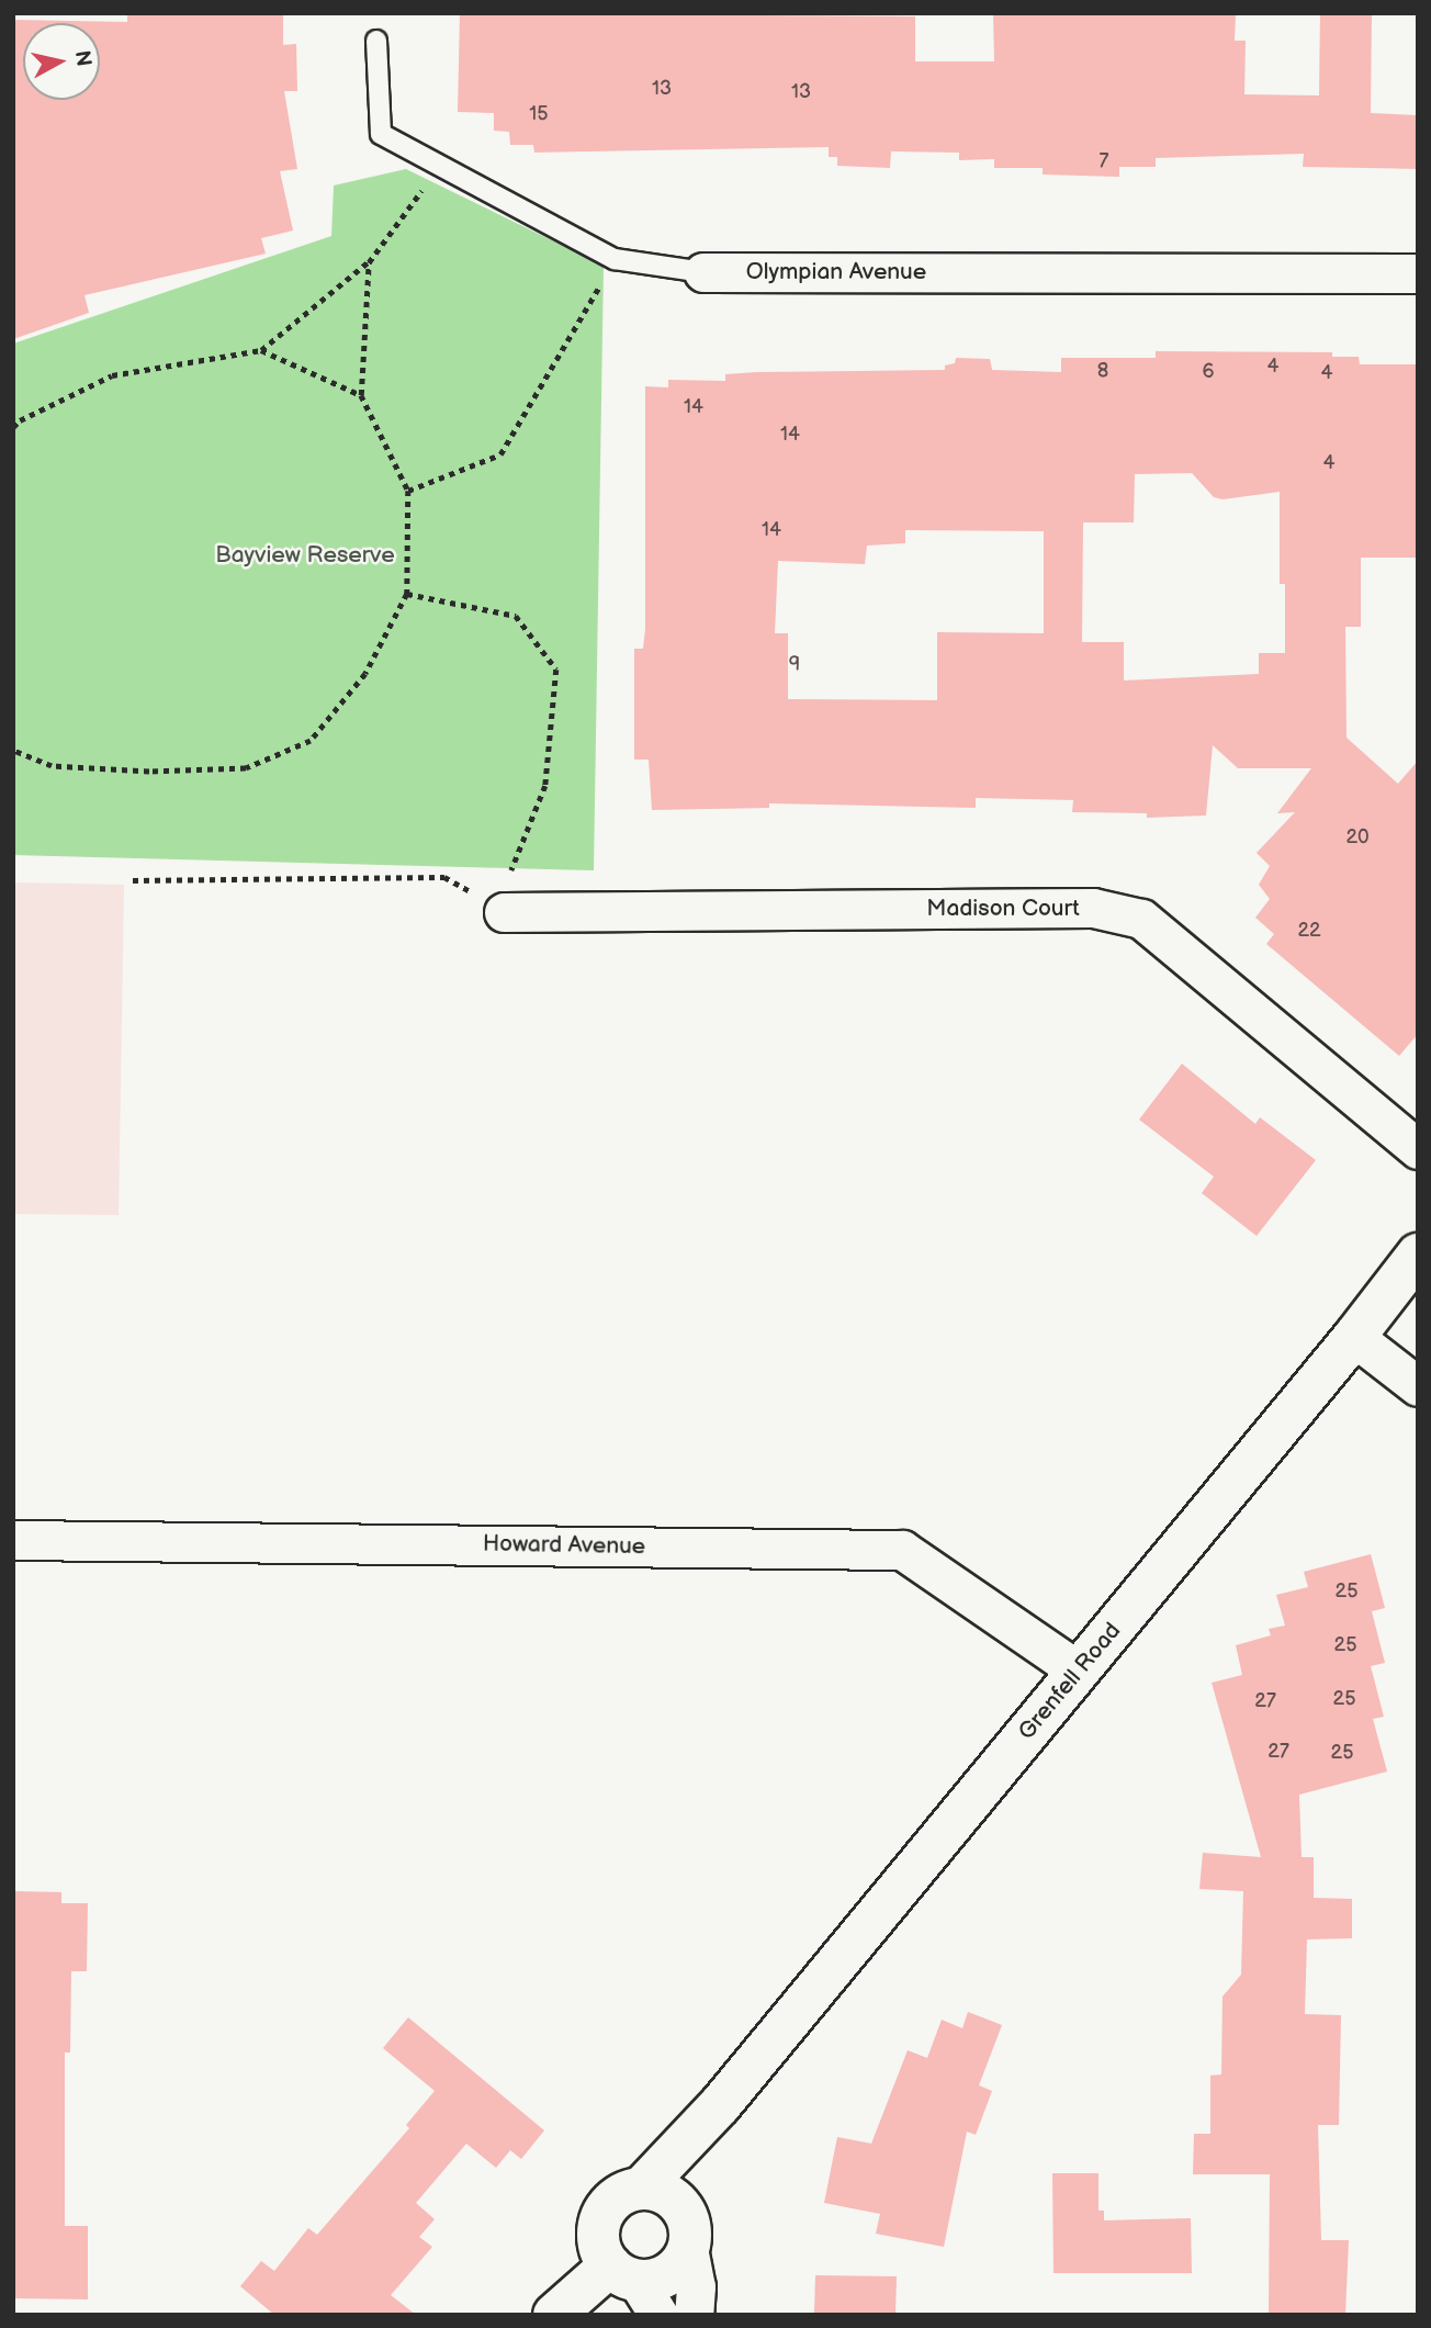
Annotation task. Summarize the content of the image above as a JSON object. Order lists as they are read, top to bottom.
{
  "streets": {
    "street": [
      "Olympian Avenue",
      "Madison Court",
      "Howard Avenue",
      "Grenfell Road"
    ]
  },
  "crossings": [
    ["Howard Avenue", "Grenfell Road"]
  ],
  "parks": ["Bayview Reserve"],
  "house_numbers": [
    "13",
    "13",
    "15",
    "7",
    "4",
    "8",
    "6",
    "4",
    "14",
    "14",
    "4",
    "14",
    "9",
    "20",
    "22",
    "25",
    "25",
    "25",
    "27",
    "27",
    "25"
  ],
  "north": "right"
}
